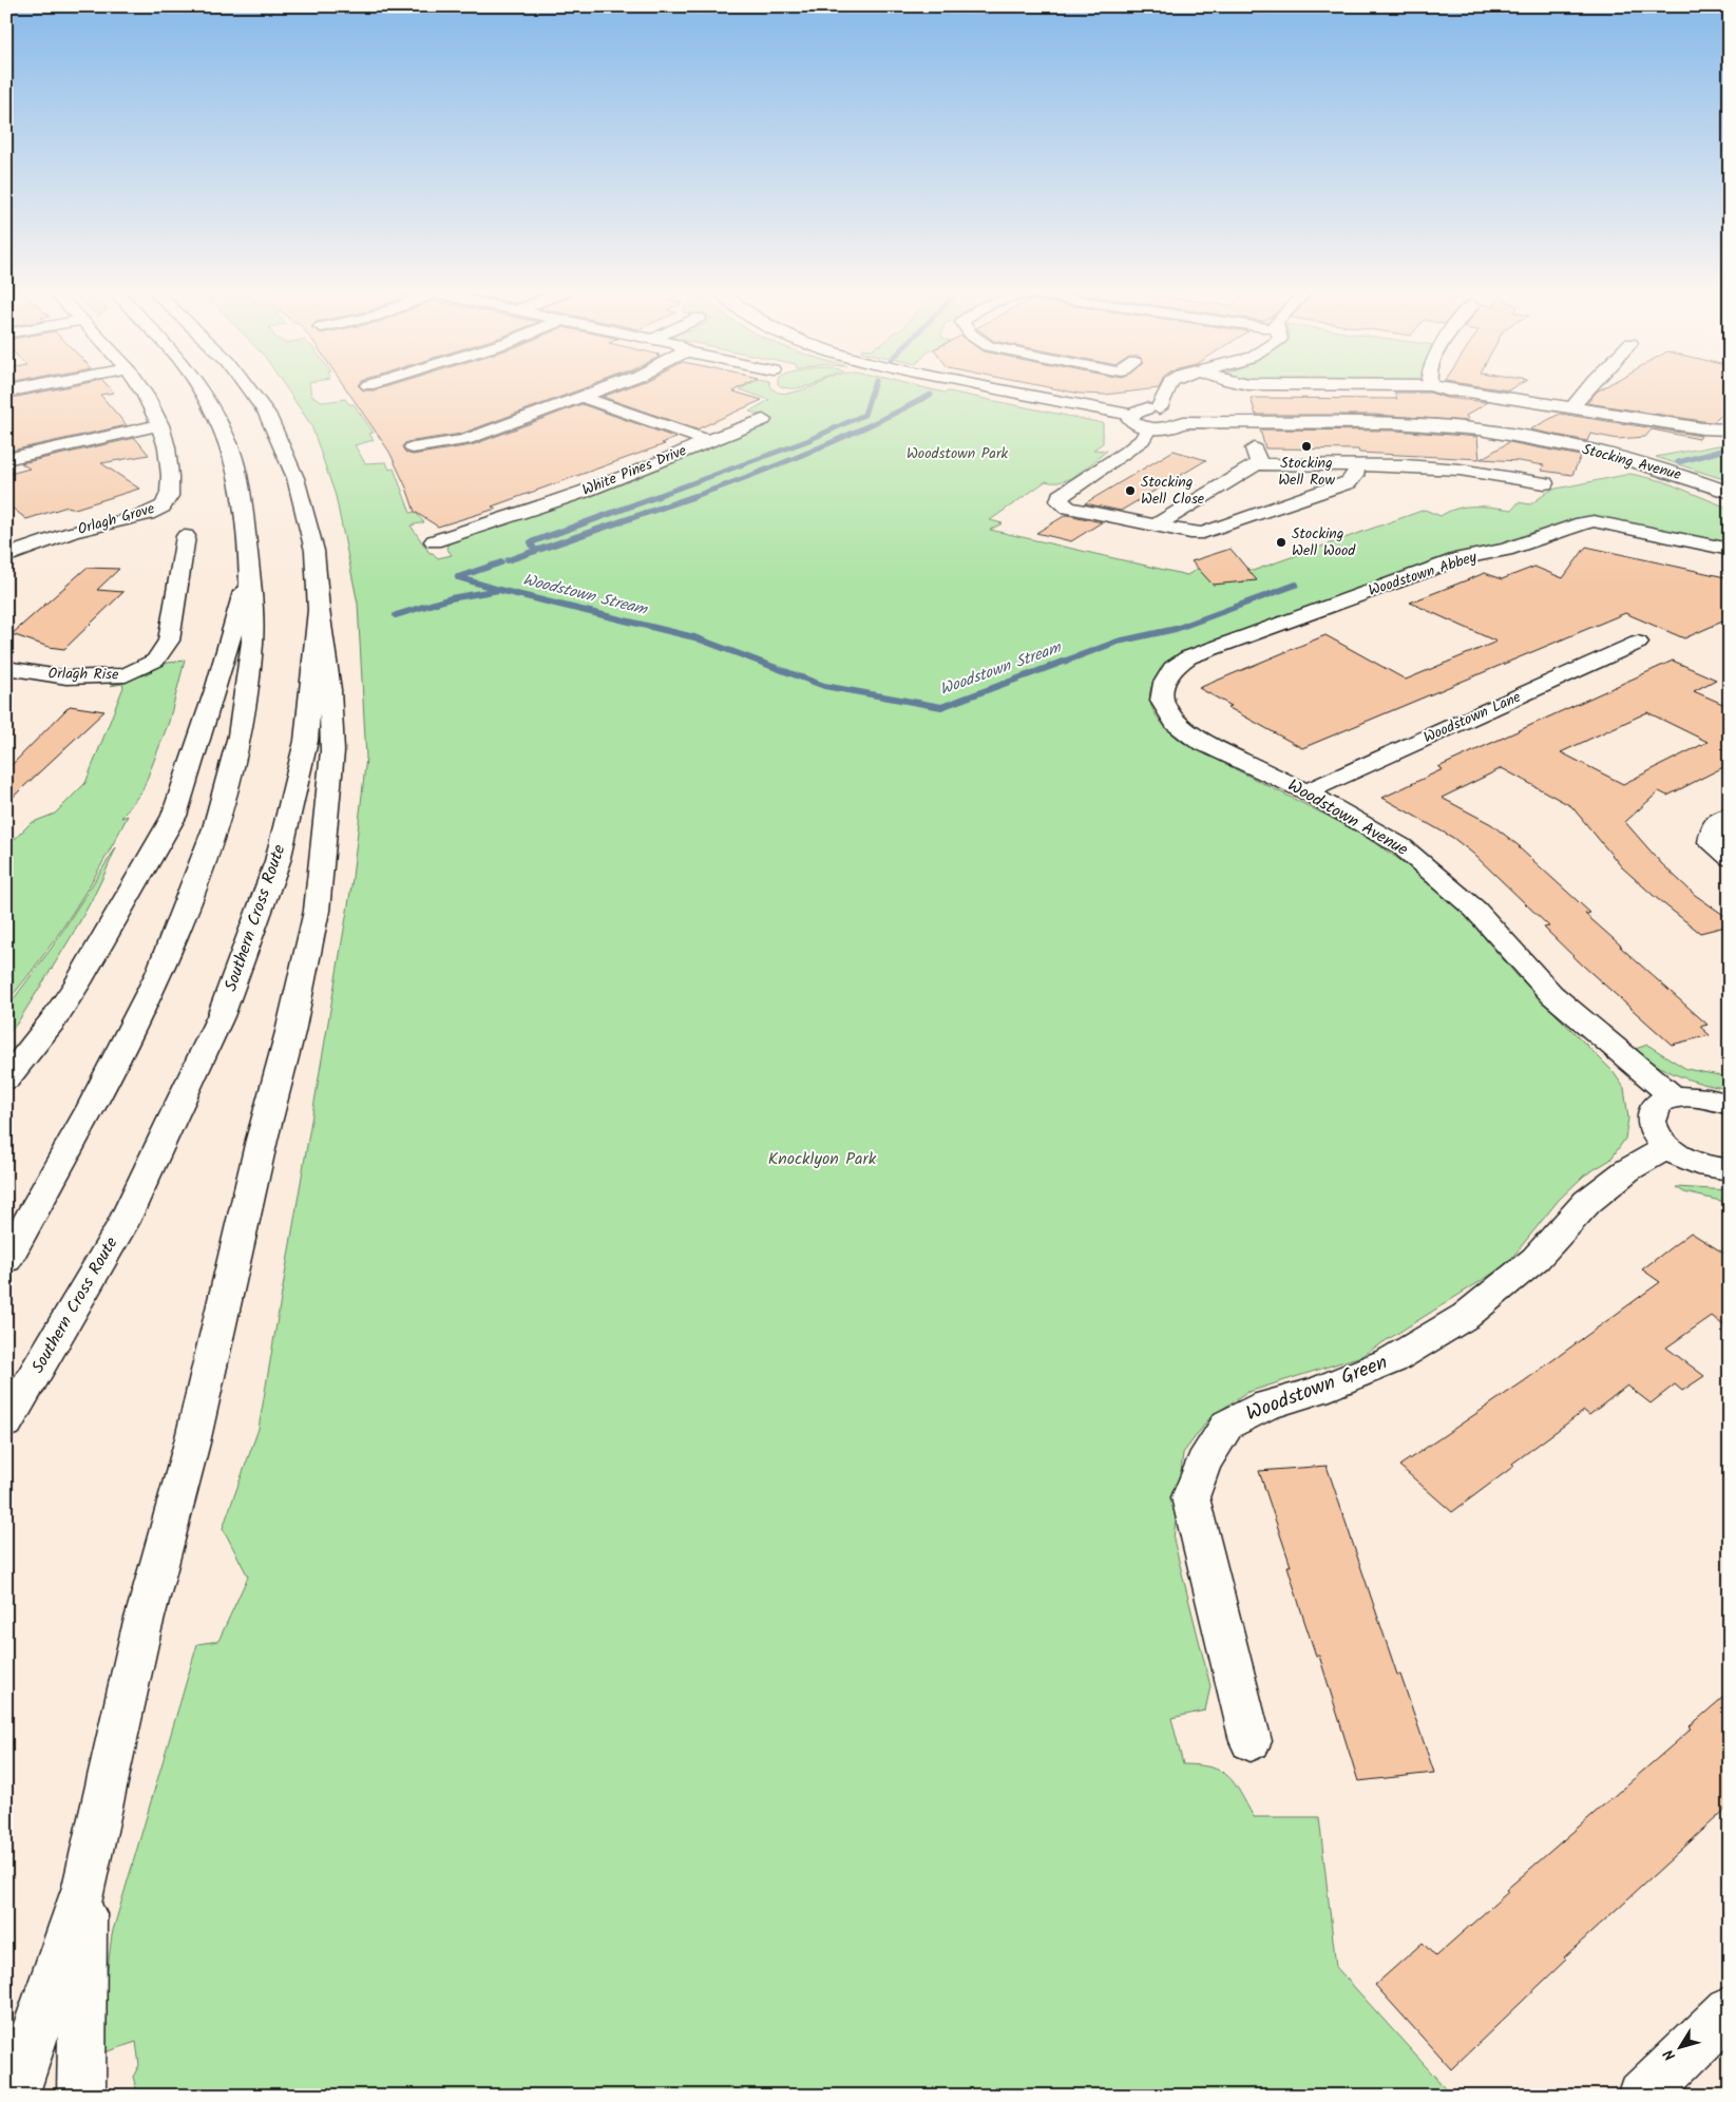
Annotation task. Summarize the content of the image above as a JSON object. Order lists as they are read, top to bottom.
{
  "streets": {
    "main road": [
      "Stocking Avenue",
      "White Pines Drive",
      "Orlagh Grove",
      "Woodstown Abbey",
      "Orlagh Rise",
      "Woodstown Lane",
      "Woodstown Avenue",
      "Southern Cross Route",
      "Woodstown Green"
    ]
  },
  "crossings": [
    ["Woodstown Abbey", "Woodstown Avenue"],
    ["Woodstown Lane", "Woodstown Avenue"]
  ],
  "water": ["Woodstown Stream"],
  "parks": ["Woodstown Park", "Knocklyon Park"],
  "places": ["Stocking Well Row", "Stocking Well Close", "Stocking Well Wood"],
  "north": "bottom left"
}
